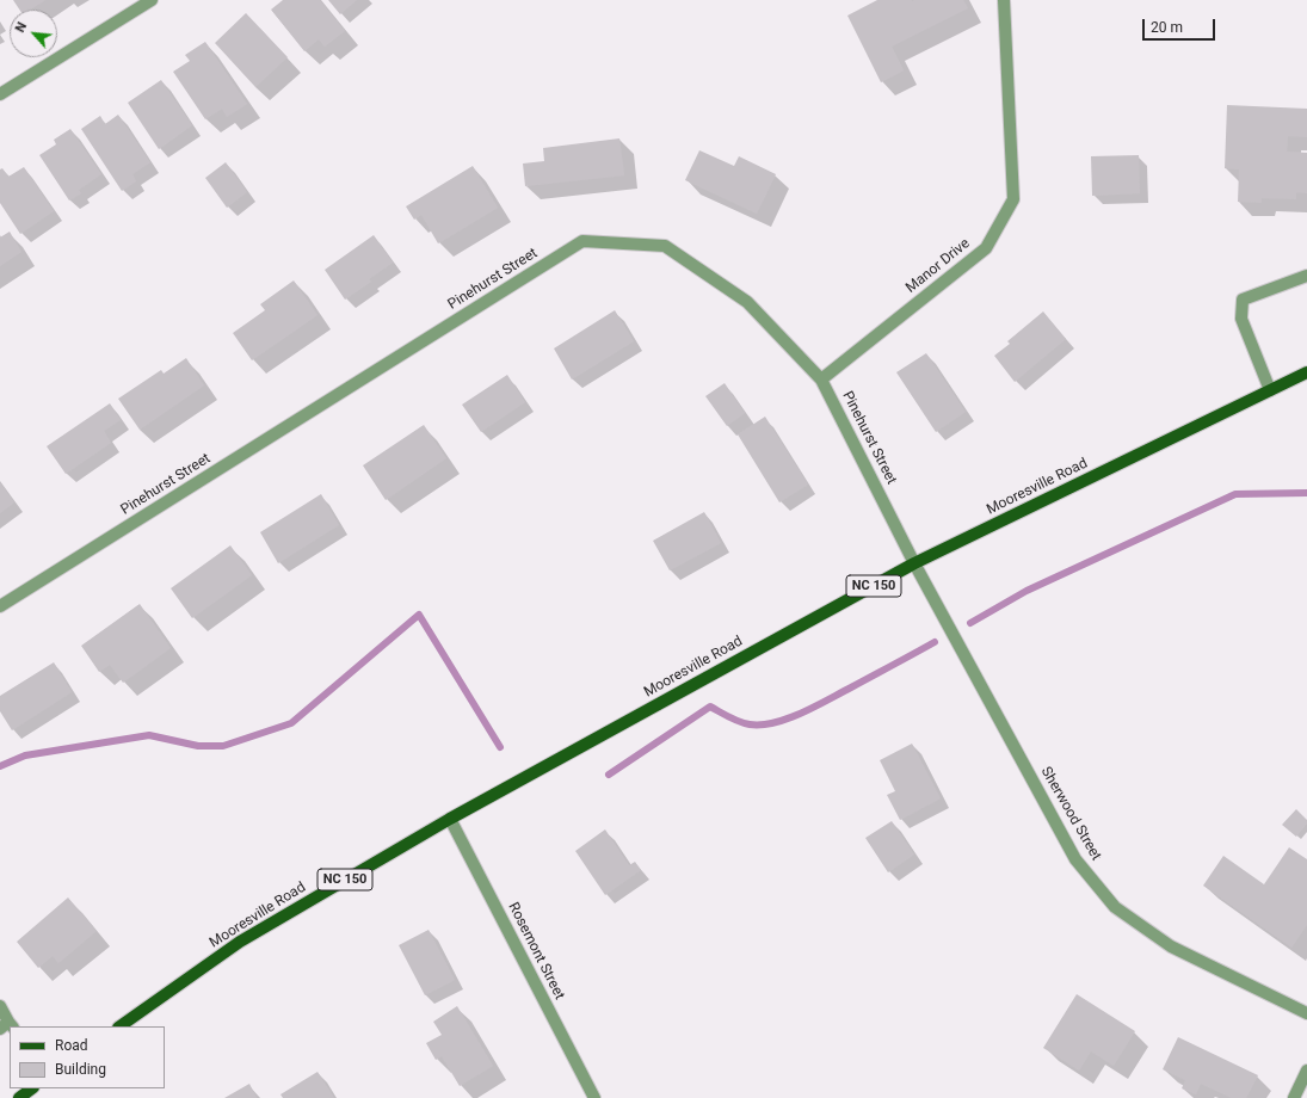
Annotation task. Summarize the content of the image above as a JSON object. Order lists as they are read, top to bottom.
{
  "streets": {
    "main road": ["Mooresville Road", "NC 150"],
    "street": [
      "Manor Drive",
      "Pinehurst Street",
      "Sherwood Street",
      "Rosemont Street"
    ]
  },
  "crossings": [
    ["Manor Drive", "Pinehurst Street"],
    ["Pinehurst Street", "Mooresville Road"],
    ["Pinehurst Street", "Sherwood Street"],
    ["Mooresville Road", "Sherwood Street"],
    ["Mooresville Road", "Rosemont Street"]
  ],
  "legend": ["Road", "Building"],
  "scale_bar": "20 m",
  "north": "top left"
}
